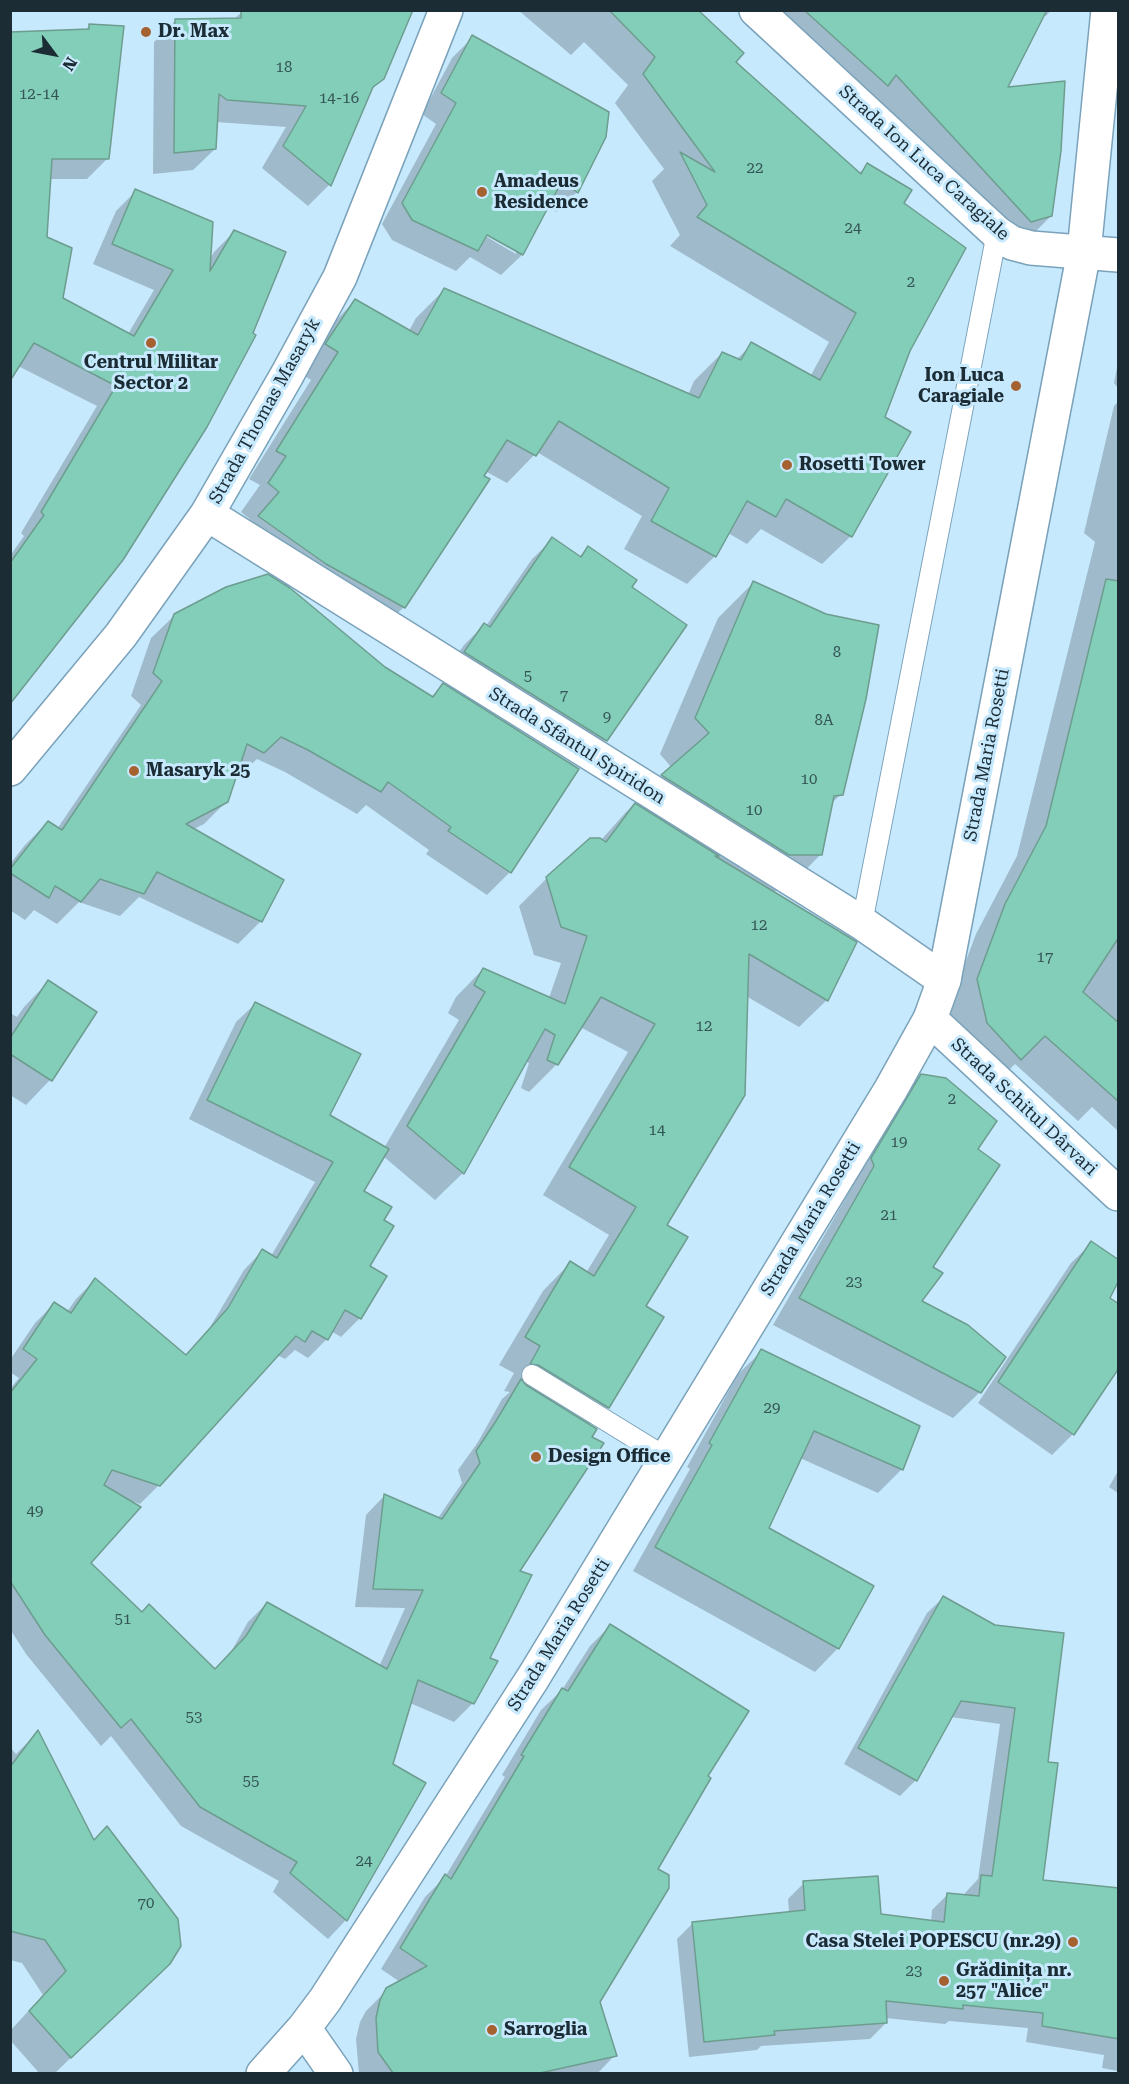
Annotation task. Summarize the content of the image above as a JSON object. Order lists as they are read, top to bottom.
{
  "streets": {
    "street": [
      "Strada Ion Luca Caragiale",
      "Strada Thomas Masaryk",
      "Strada Sfântul Spiridon",
      "Strada Maria Rosetti",
      "Strada Schitul Dârvari"
    ]
  },
  "crossings": [
    ["Strada Ion Luca Caragiale", "Strada Maria Rosetti"],
    ["Strada Thomas Masaryk", "Strada Sfântul Spiridon"],
    ["Strada Sfântul Spiridon", "Strada Maria Rosetti"],
    ["Strada Maria Rosetti", "Strada Schitul Dârvari"]
  ],
  "places": [
    "Dr. Max",
    "Amadeus Residence",
    "Centrul Militar Sector 2",
    "Ion Luca Caragiale",
    "Rosetti Tower",
    "Masaryk 25",
    "Design Office",
    "Casa Stelei POPESCU (nr.29)",
    "Grădinița nr. 257 \"Alice\"",
    "Sarroglia"
  ],
  "house_numbers": [
    "18",
    "12-14",
    "14-16",
    "22",
    "24",
    "2",
    "8",
    "5",
    "7",
    "9",
    "8A",
    "10",
    "10",
    "12",
    "17",
    "12",
    "2",
    "14",
    "19",
    "21",
    "23",
    "29",
    "49",
    "51",
    "53",
    "55",
    "24",
    "70",
    "23"
  ],
  "north": "bottom right"
}
